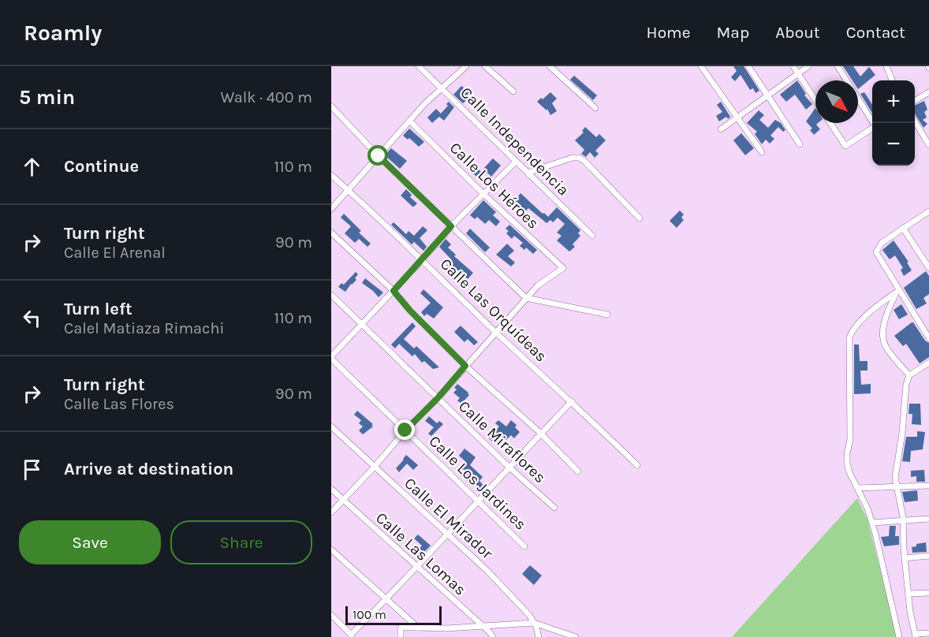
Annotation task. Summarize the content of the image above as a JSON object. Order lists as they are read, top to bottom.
{
  "streets": {
    "street": [
      "Calle Independencia",
      "Calle Los Héroes",
      "Calle Las Orquídeas",
      "Calle Miraflores",
      "Calle Los Jardines",
      "Calle El Mirador",
      "Calle Las Lomas"
    ]
  },
  "scale_bar": "100 m",
  "north": "bottom right",
  "page": {
    "header": "Roamly",
    "nav": [
      "Home",
      "Map",
      "About",
      "Contact"
    ],
    "heading": ["5 min", "Walk · 400 m"],
    "map_buttons": ["+", "−"],
    "list": [
      ["Continue", "110 m"],
      ["Turn right", "Calle El Arenal", "90 m"],
      ["Turn left", "Calel Matiaza Rimachi", "110 m"],
      ["Turn right", "Calle Las Flores", "90 m"],
      "Arrive at destination"
    ],
    "buttons": ["Save", "Share"],
    "scale": "100 m"
  }
}
